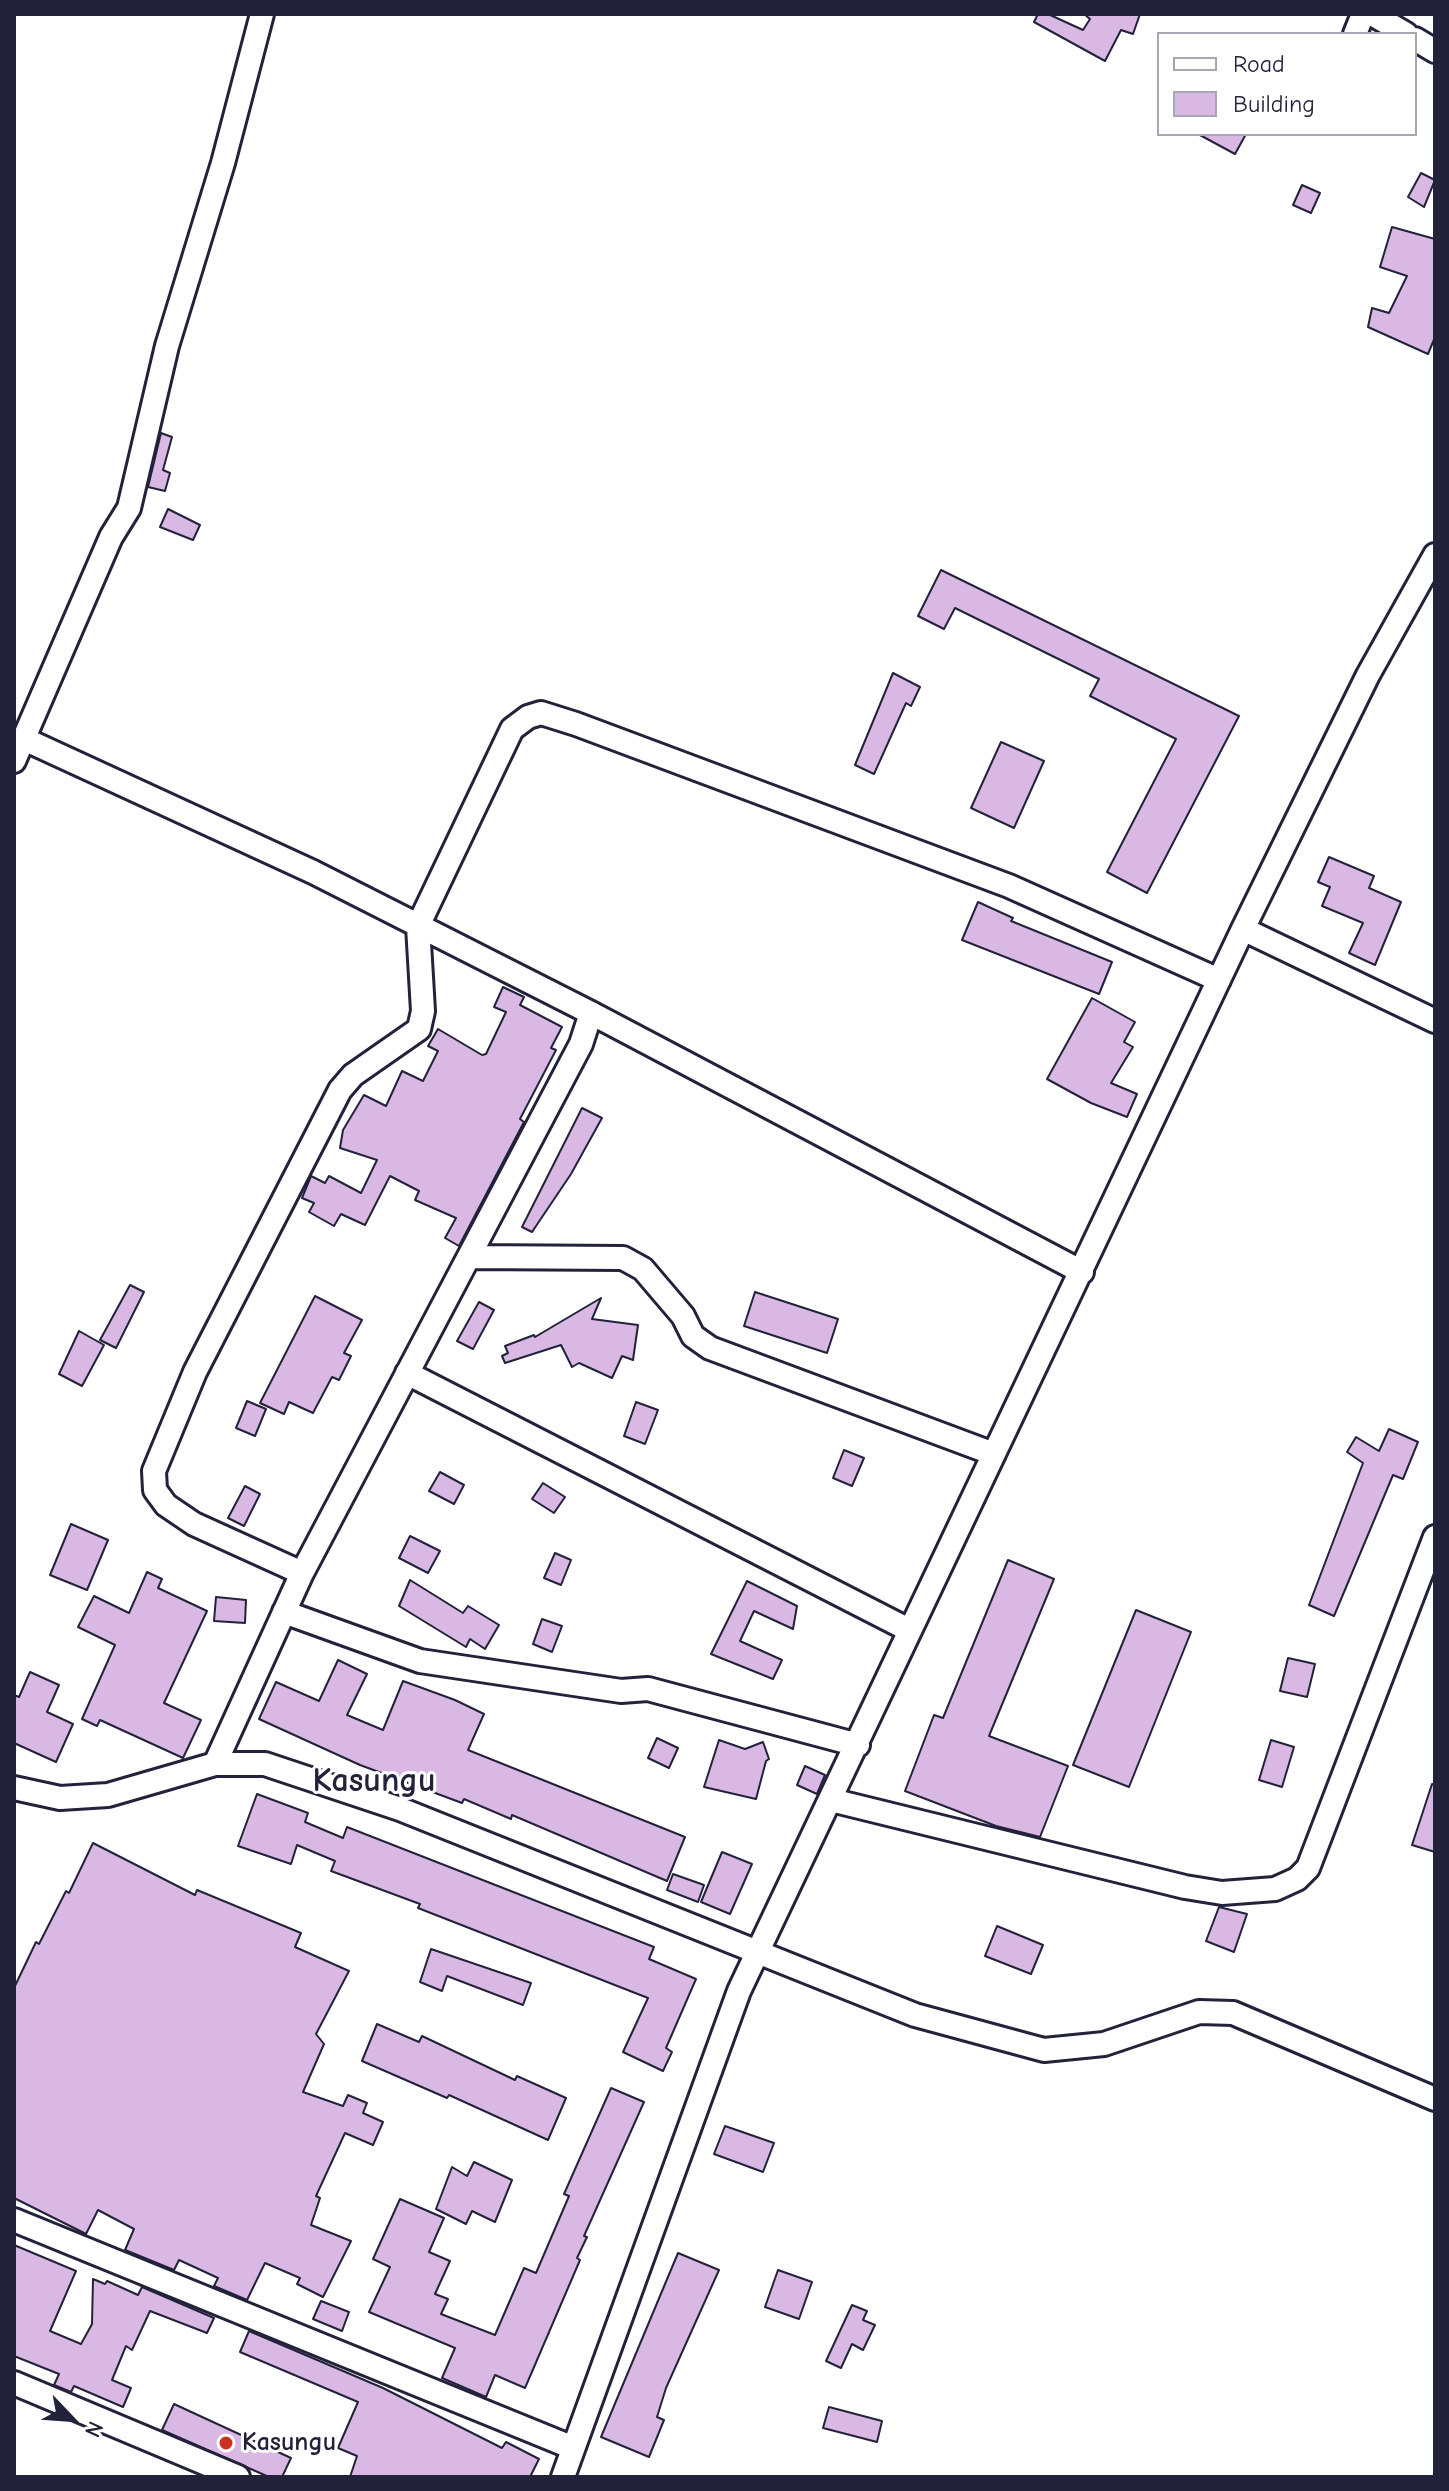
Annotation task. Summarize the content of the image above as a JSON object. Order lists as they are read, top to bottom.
{
  "districts": ["Kasungu"],
  "places": ["Kasungu"],
  "legend": ["Road", "Building"],
  "north": "bottom right"
}
